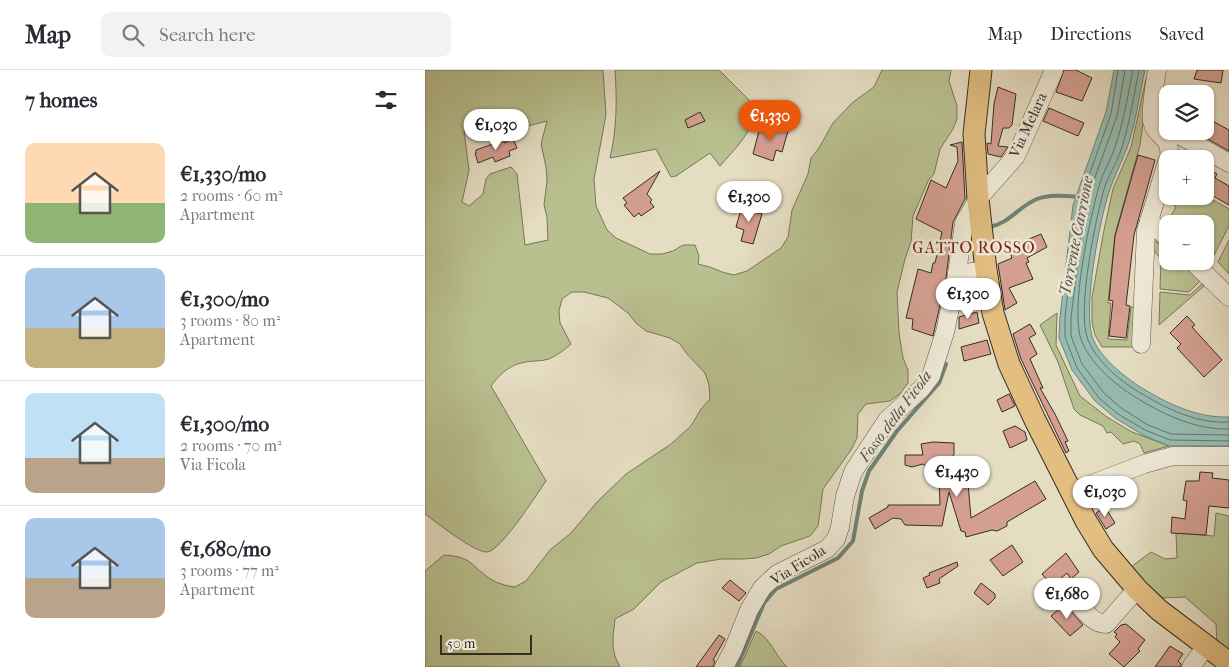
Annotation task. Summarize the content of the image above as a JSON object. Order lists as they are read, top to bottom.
{
  "streets": {
    "street": ["Via Melara", "Via Ficola"]
  },
  "crossings": [
    ["Via Melara", "Via Ficola"]
  ],
  "districts": ["GATTO ROSSO"],
  "water": ["Torrente Carrione", "Fosso della Ficola"],
  "scale_bar": "50 m",
  "page": {
    "header": "Map",
    "search": "Search here",
    "nav": ["Map", "Directions", "Saved"],
    "heading": "7 homes",
    "map_buttons": ["+", "−"],
    "price": [
      "€1,330",
      "€1,030",
      "€1,300",
      "€1,300",
      "€1,430",
      "€1,030",
      "€1,680"
    ],
    "list": [
      {
        "name": "€1,330/mo",
        "note": "2 rooms · 60 m² · Apartment"
      },
      {
        "name": "€1,300/mo",
        "note": "3 rooms · 80 m² · Apartment"
      },
      {
        "name": "€1,300/mo",
        "note": "2 rooms · 70 m² · Via Ficola"
      },
      {
        "name": "€1,680/mo",
        "note": "3 rooms · 77 m² · Apartment"
      }
    ],
    "scale": "50 m"
  }
}
